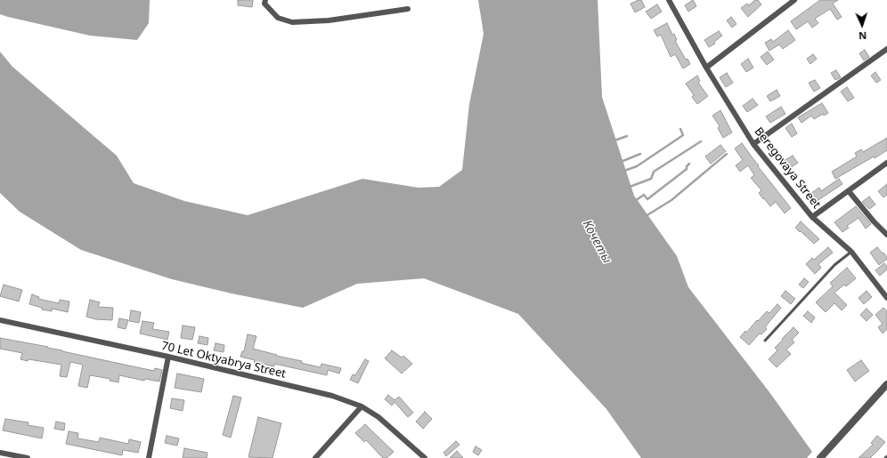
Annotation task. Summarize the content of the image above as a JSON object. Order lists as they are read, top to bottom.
{
  "streets": {
    "street": ["Beregovaya Street", "70 Let Oktyabrya Street"]
  },
  "water": ["Кочеты"],
  "north": "bottom"
}
